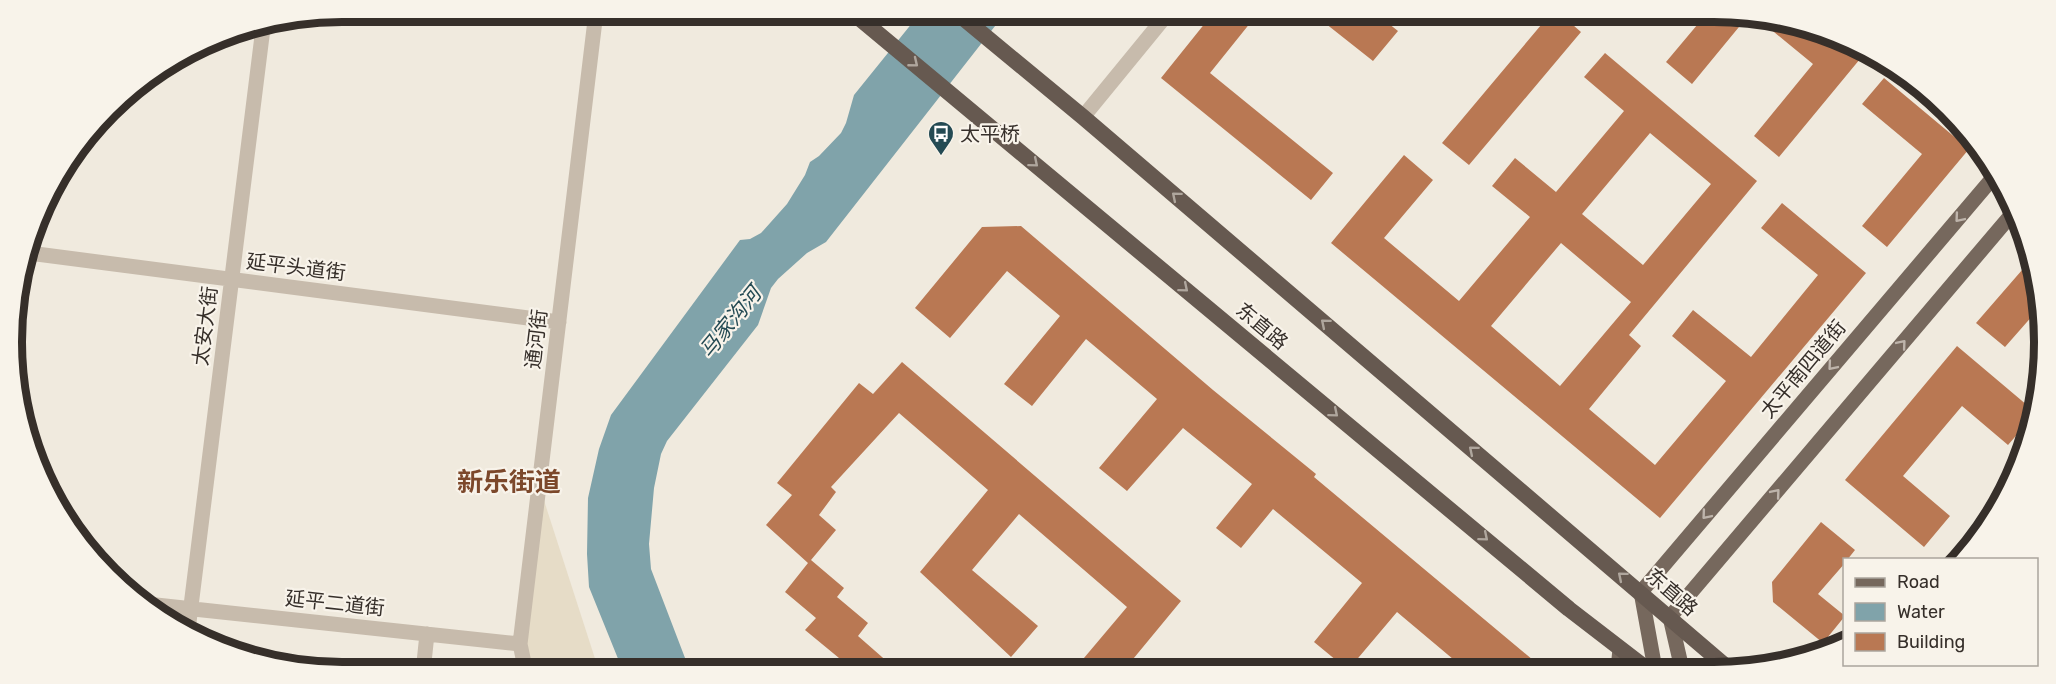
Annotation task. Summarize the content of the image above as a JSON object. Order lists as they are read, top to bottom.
{
  "streets": {
    "highway": ["东直路"],
    "main road": ["太平南四道街"],
    "street": [
      "延平头道街",
      "太安大街",
      "通河街",
      "延平二道街"
    ]
  },
  "crossings": [
    ["延平头道街", "太安大街"],
    ["延平头道街", "通河街"],
    ["太安大街", "延平二道街"],
    ["东直路", "太平南四道街"],
    ["通河街", "延平二道街"]
  ],
  "districts": ["新乐街道"],
  "water": ["马家沟河"],
  "places": {
    "bus stop": ["太平桥"]
  },
  "legend": ["Road", "Water", "Building"]
}
